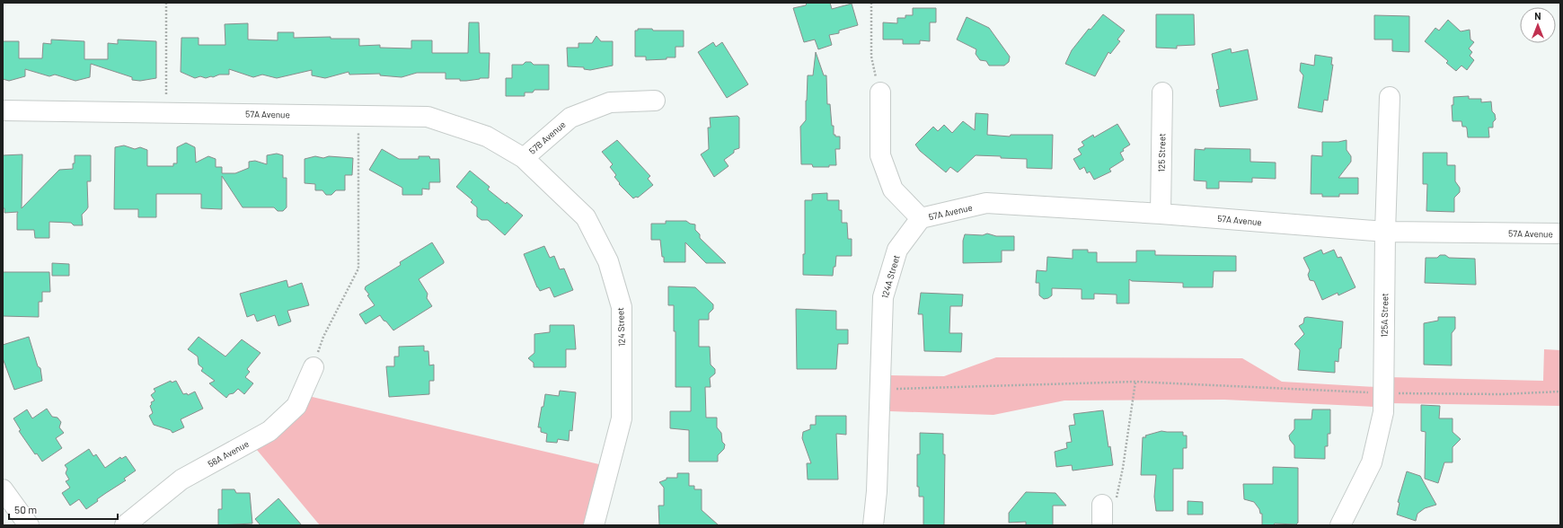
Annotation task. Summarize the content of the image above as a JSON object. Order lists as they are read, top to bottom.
{
  "streets": {
    "street": [
      "57A Avenue",
      "57B Avenue",
      "125 Street",
      "124A Street",
      "125A Street",
      "124 Street",
      "56A Avenue"
    ]
  },
  "crossings": [
    ["57A Avenue", "57B Avenue"],
    ["57A Avenue", "125 Street"],
    ["57A Avenue", "124A Street"],
    ["57A Avenue", "125A Street"],
    ["57A Avenue", "124 Street"],
    ["57B Avenue", "124 Street"]
  ],
  "scale_bar": "50 m",
  "north": "top"
}
